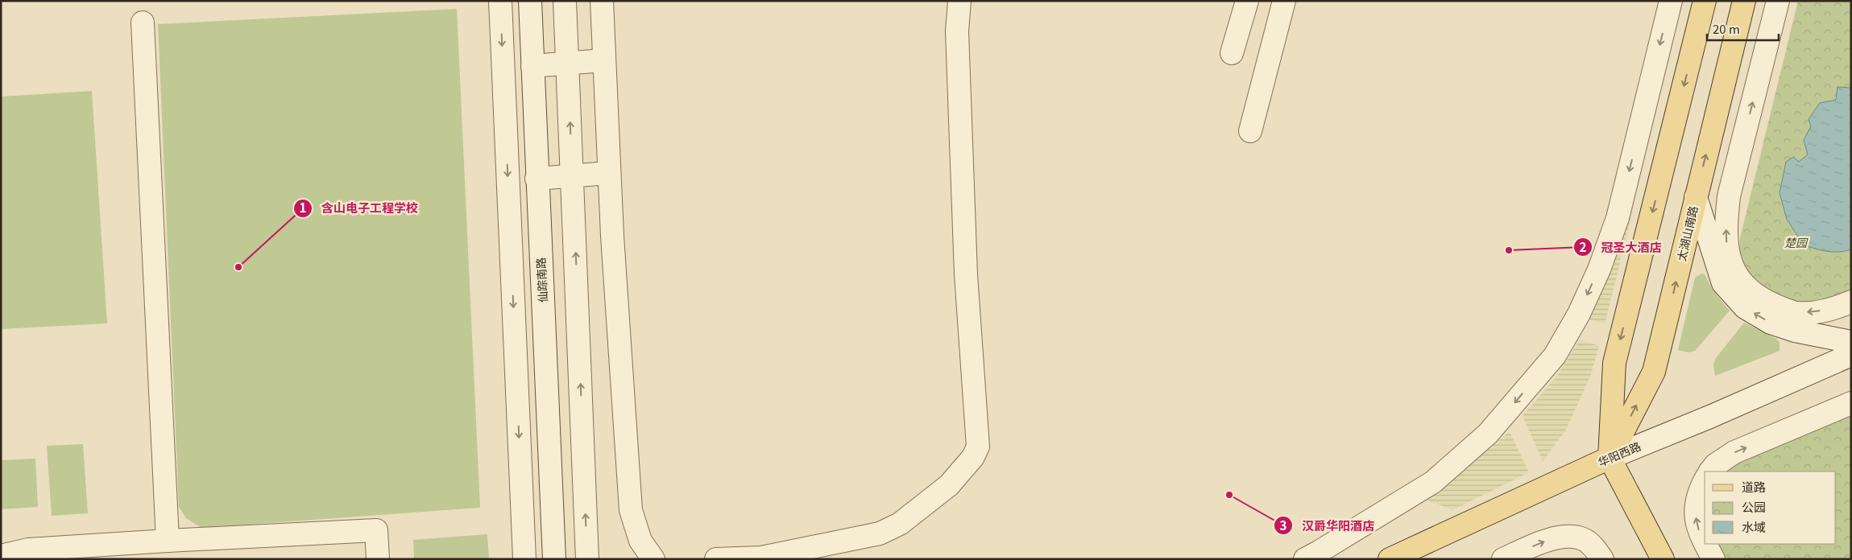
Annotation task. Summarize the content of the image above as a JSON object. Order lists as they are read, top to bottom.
{
  "streets": {
    "main road": ["太湖山南路", "华阳西路"],
    "street": ["仙踪南路"]
  },
  "crossings": [
    ["太湖山南路", "华阳西路"]
  ],
  "parks": ["楚园"],
  "places": ["冠圣大酒店", "含山电子工程学校", "汉爵华阳酒店"],
  "legend": ["道路", "公园", "水域"],
  "scale_bar": "20 m"
}
